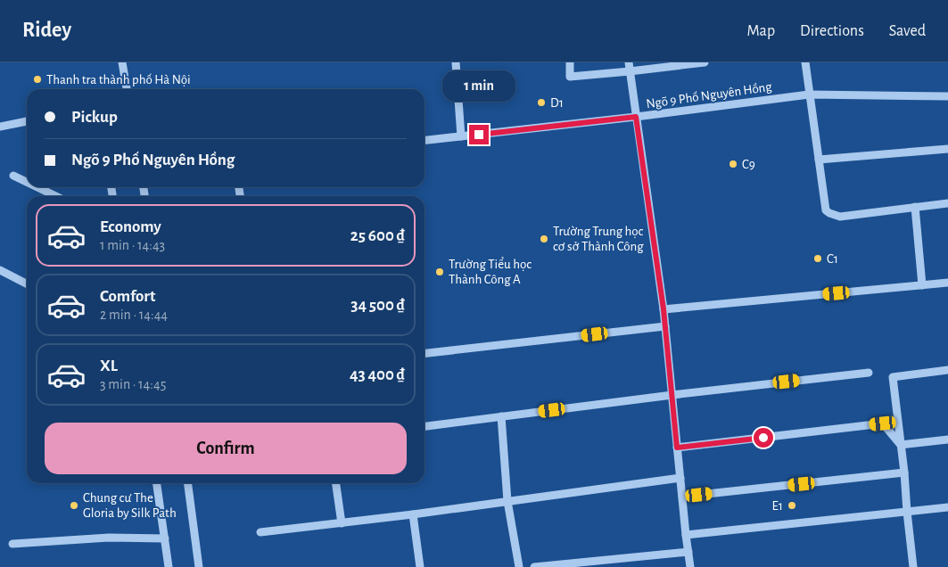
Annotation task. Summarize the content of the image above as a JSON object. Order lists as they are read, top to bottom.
{
  "streets": {
    "street": ["Ngõ 9 Phố Nguyên Hồng"]
  },
  "places": [
    "Thanh tra thành phố Hà Nội",
    "D1",
    "C9",
    "Trường Trung học cơ sở Thành Công",
    "C1",
    "Trường Tiểu học Thành Công A",
    "Chung cư The Gloria by Silk Path",
    "E1"
  ],
  "page": {
    "header": "Ridey",
    "nav": ["Map", "Directions", "Saved"],
    "bubble": "1 min",
    "banner": ["Pickup", "Ngõ 9 Phố Nguyên Hồng"],
    "list": [
      {
        "name": "Economy",
        "note": "1 min · 14:43",
        "value": "25 600 ₫"
      },
      {
        "name": "Comfort",
        "note": "2 min · 14:44",
        "value": "34 500 ₫"
      },
      {
        "name": "XL",
        "note": "3 min · 14:45",
        "value": "43 400 ₫"
      }
    ],
    "buttons": "Confirm"
  }
}
